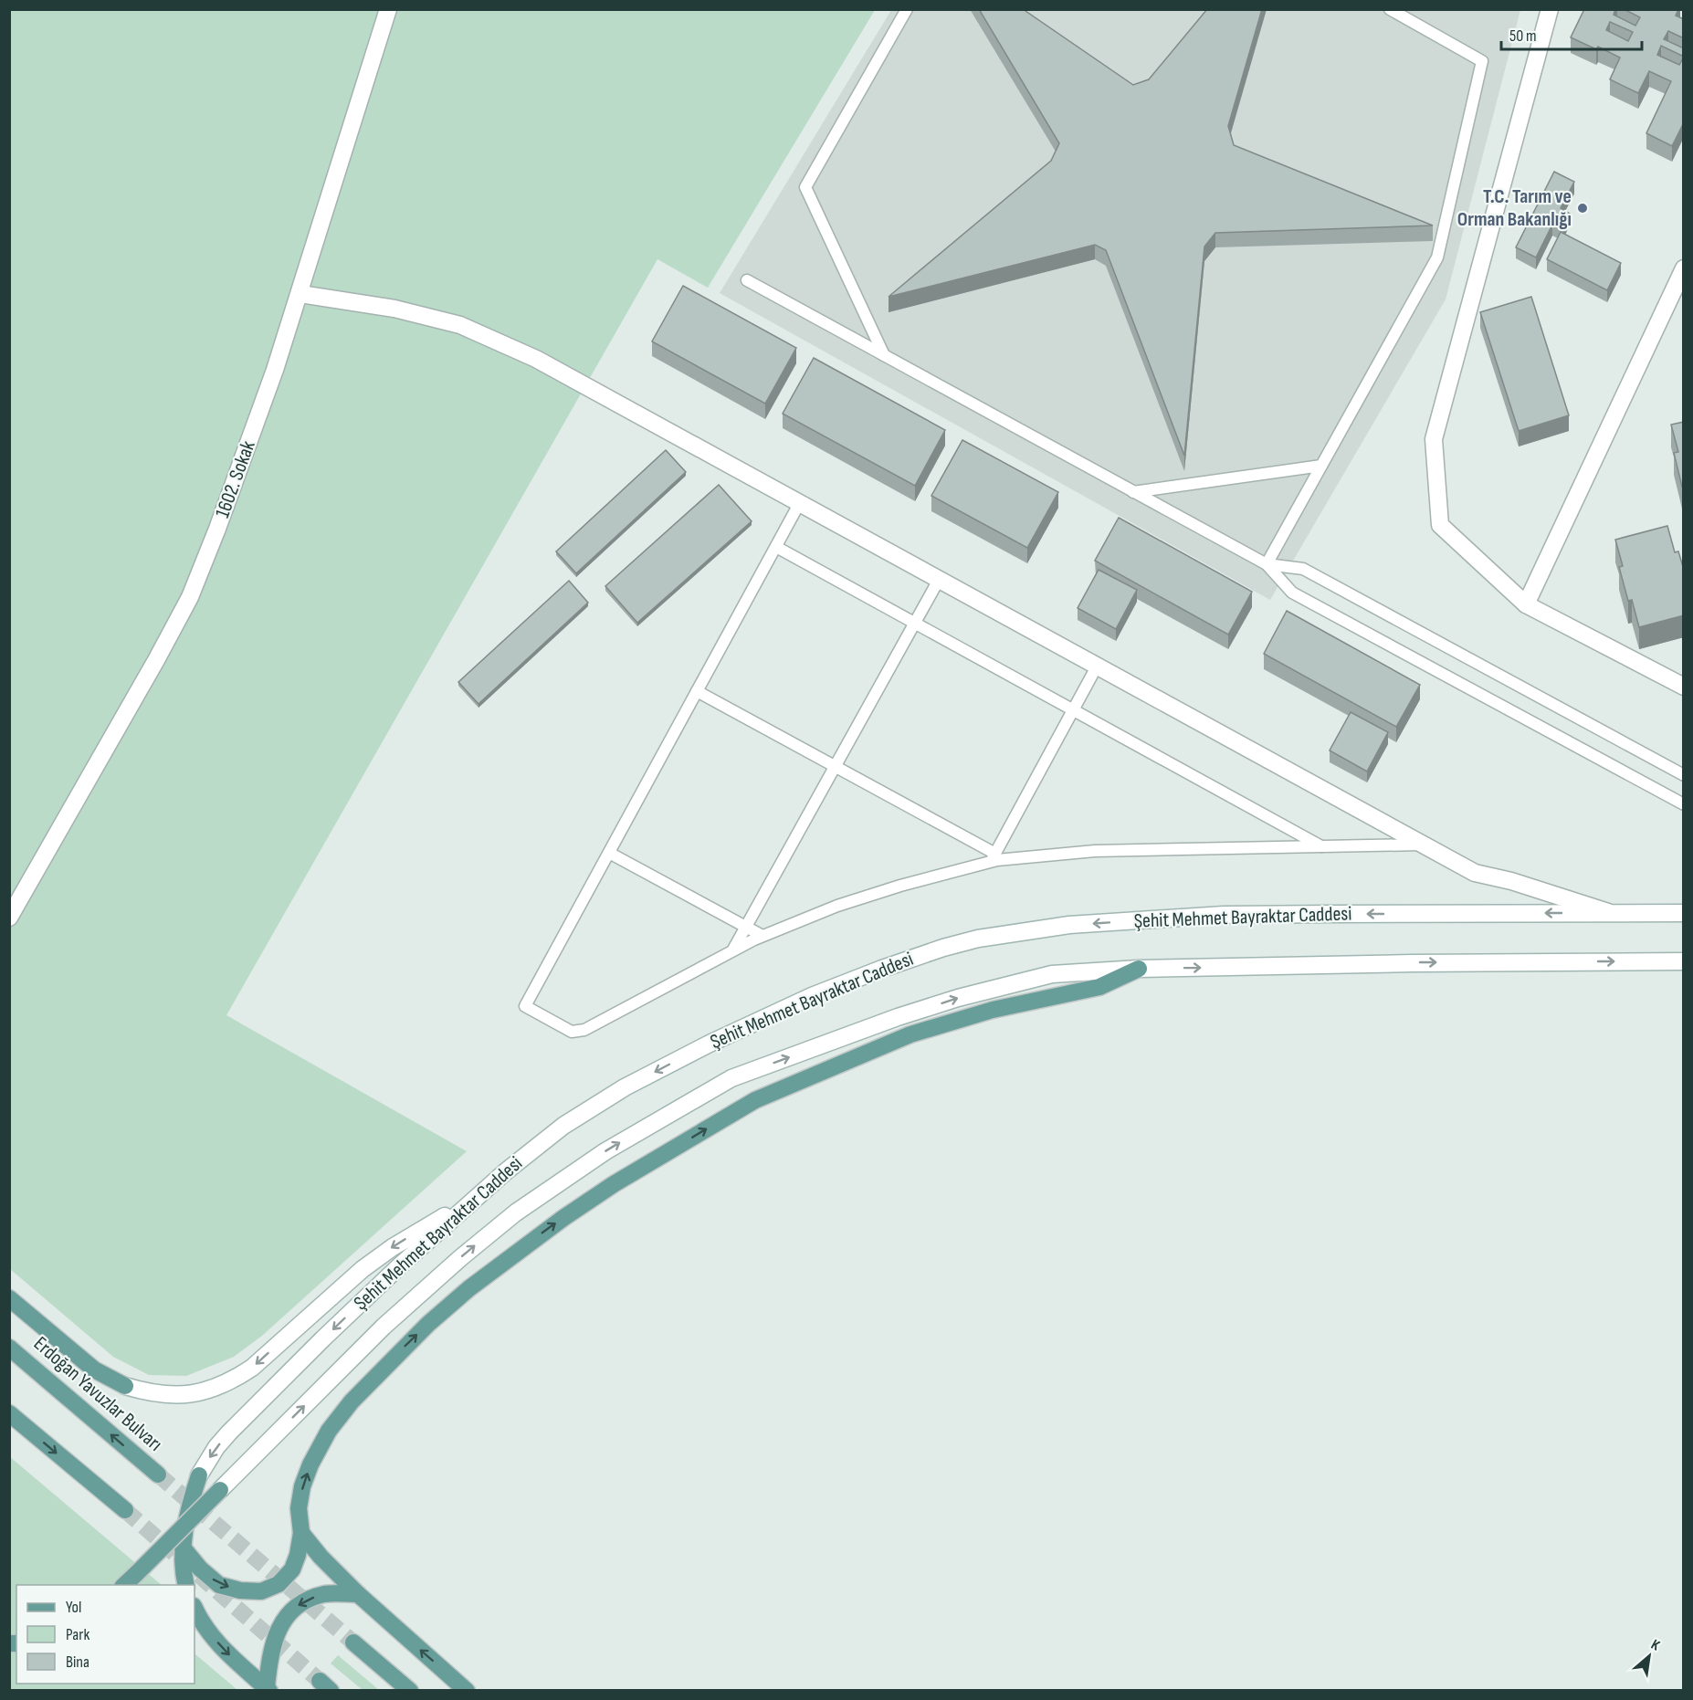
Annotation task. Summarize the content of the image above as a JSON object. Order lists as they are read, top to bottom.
{
  "streets": {
    "main road": ["1602. Sokak", "Şehit Mehmet Bayraktar Caddesi", "Erdoğan Yavuzlar Bulvarı"]
  },
  "places": ["T.C. Tarım ve Orman Bakanlığı"],
  "legend": ["Yol", "Park", "Bina"],
  "scale_bar": "50 m",
  "north": "top right"
}
